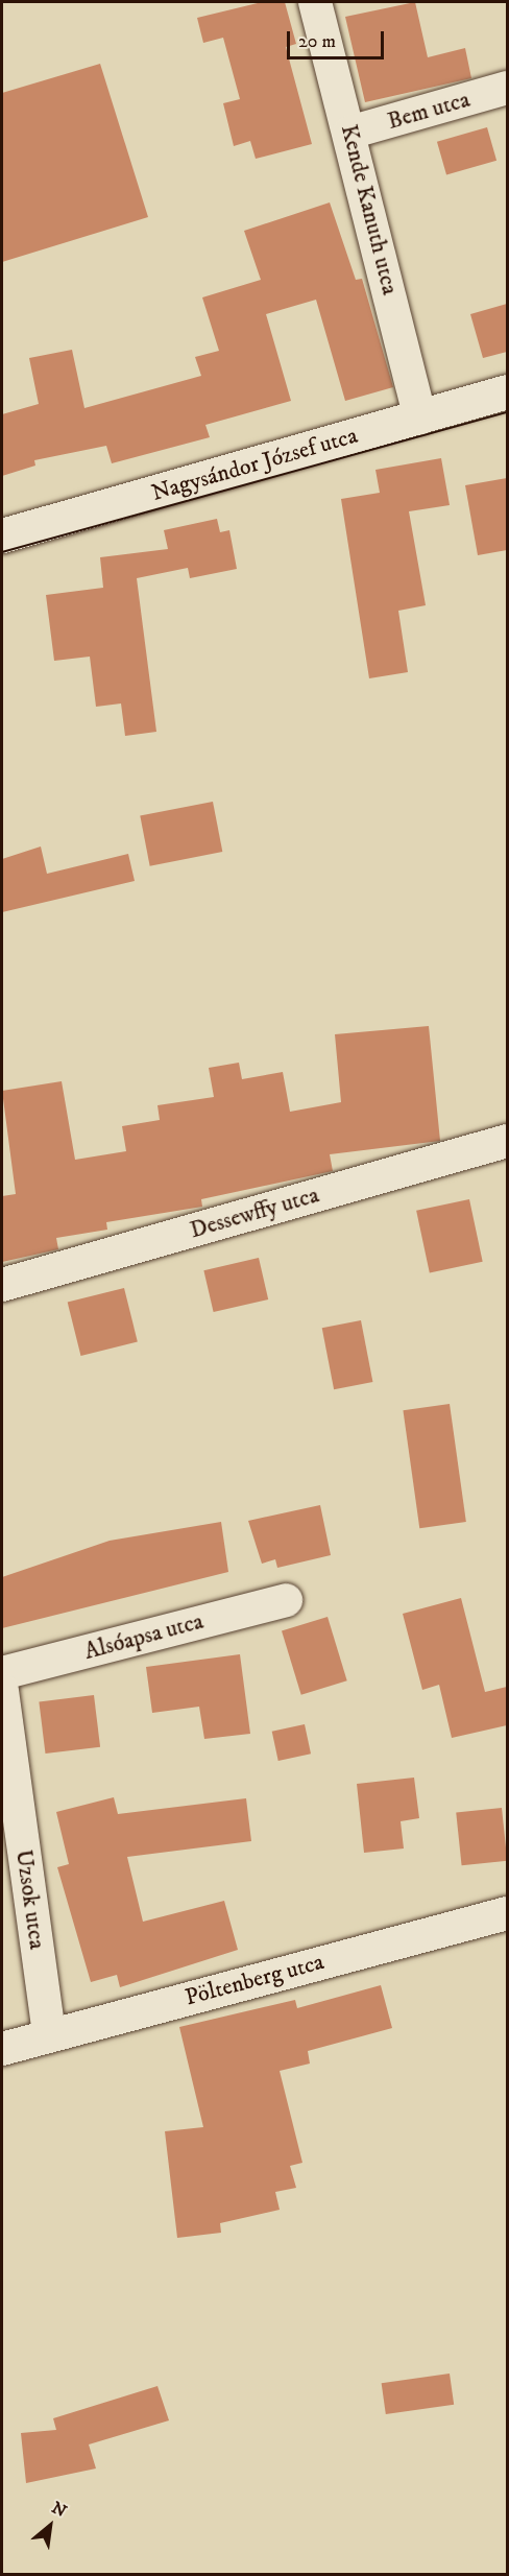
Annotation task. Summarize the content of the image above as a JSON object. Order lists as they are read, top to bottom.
{
  "streets": {
    "street": [
      "Bem utca",
      "Kende Kanuth utca",
      "Nagysándor József utca",
      "Dessewffy utca",
      "Alsóapsa utca",
      "Uzsok utca",
      "Pöltenberg utca"
    ]
  },
  "crossings": [
    ["Bem utca", "Kende Kanuth utca"],
    ["Kende Kanuth utca", "Nagysándor József utca"],
    ["Uzsok utca", "Pöltenberg utca"]
  ],
  "scale_bar": "20 m",
  "north": "top right"
}
